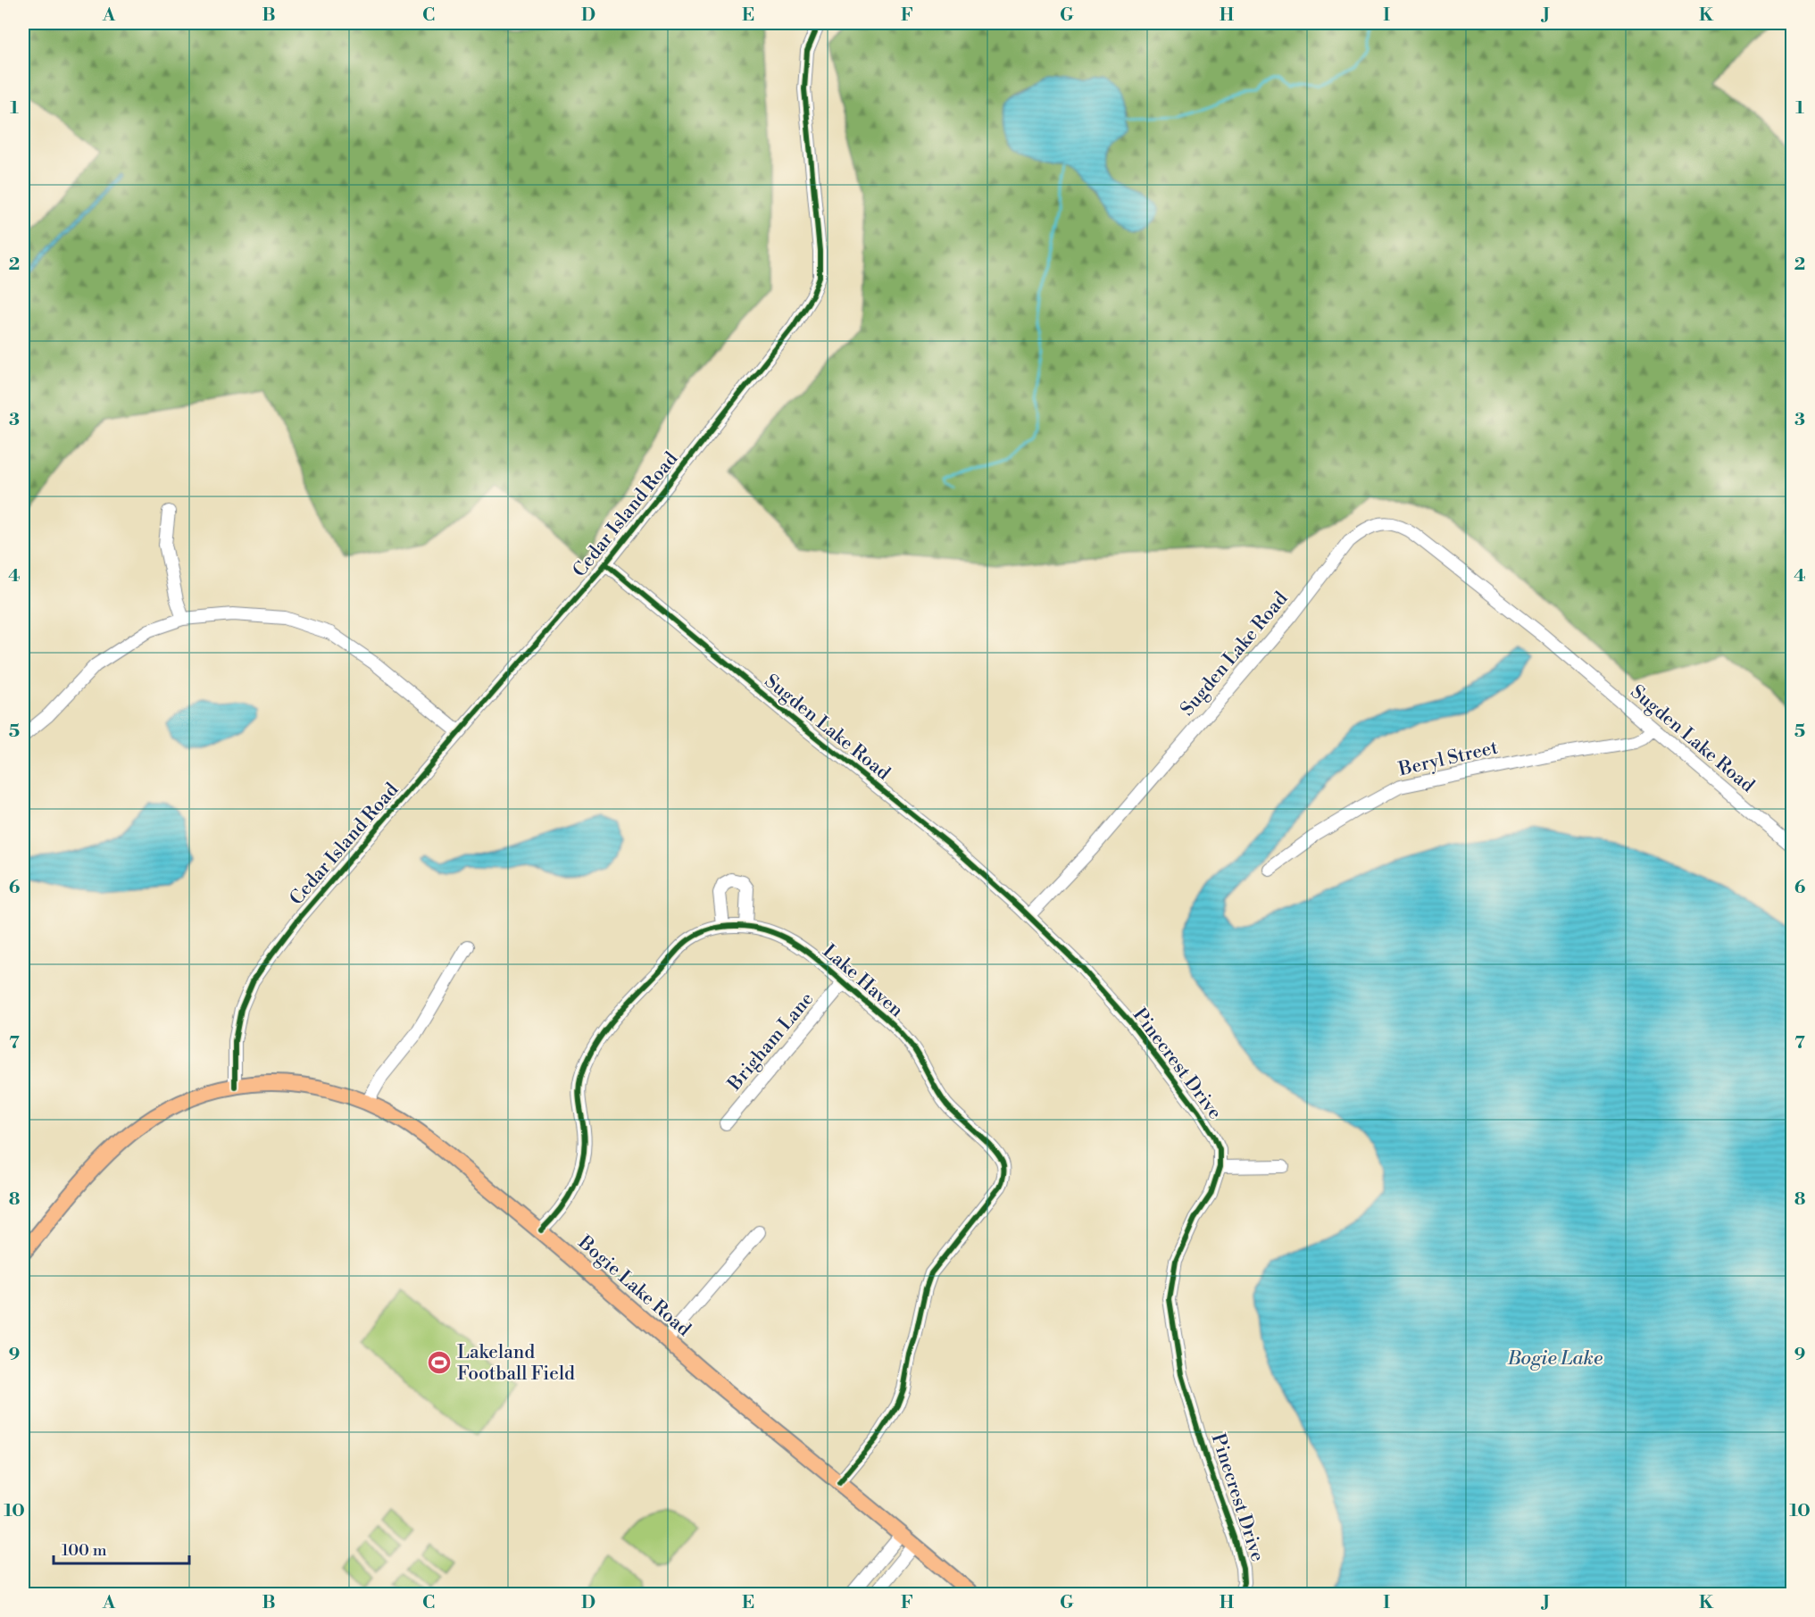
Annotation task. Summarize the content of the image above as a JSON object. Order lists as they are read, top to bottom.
{
  "streets": {
    "main road": ["Bogie Lake Road"],
    "street": [
      "Cedar Island Road",
      "Sugden Lake Road",
      "Beryl Street",
      "Lake Haven",
      "Brigham Lane",
      "Pinecrest Drive"
    ]
  },
  "crossings": [
    ["Cedar Island Road", "Sugden Lake Road"],
    ["Cedar Island Road", "Bogie Lake Road"],
    ["Sugden Lake Road", "Beryl Street"],
    ["Sugden Lake Road", "Pinecrest Drive"],
    ["Lake Haven", "Brigham Lane"],
    ["Lake Haven", "Bogie Lake Road"]
  ],
  "water": ["Bogie Lake"],
  "places": {
    "sports": ["Lakeland Football Field"]
  },
  "scale_bar": "100 m",
  "grid": {
    "columns": [
      "A",
      "B",
      "C",
      "D",
      "E",
      "F",
      "G",
      "H",
      "I",
      "J",
      "K"
    ],
    "rows": [
      "1",
      "2",
      "3",
      "4",
      "5",
      "6",
      "7",
      "8",
      "9",
      "10"
    ]
  }
}
